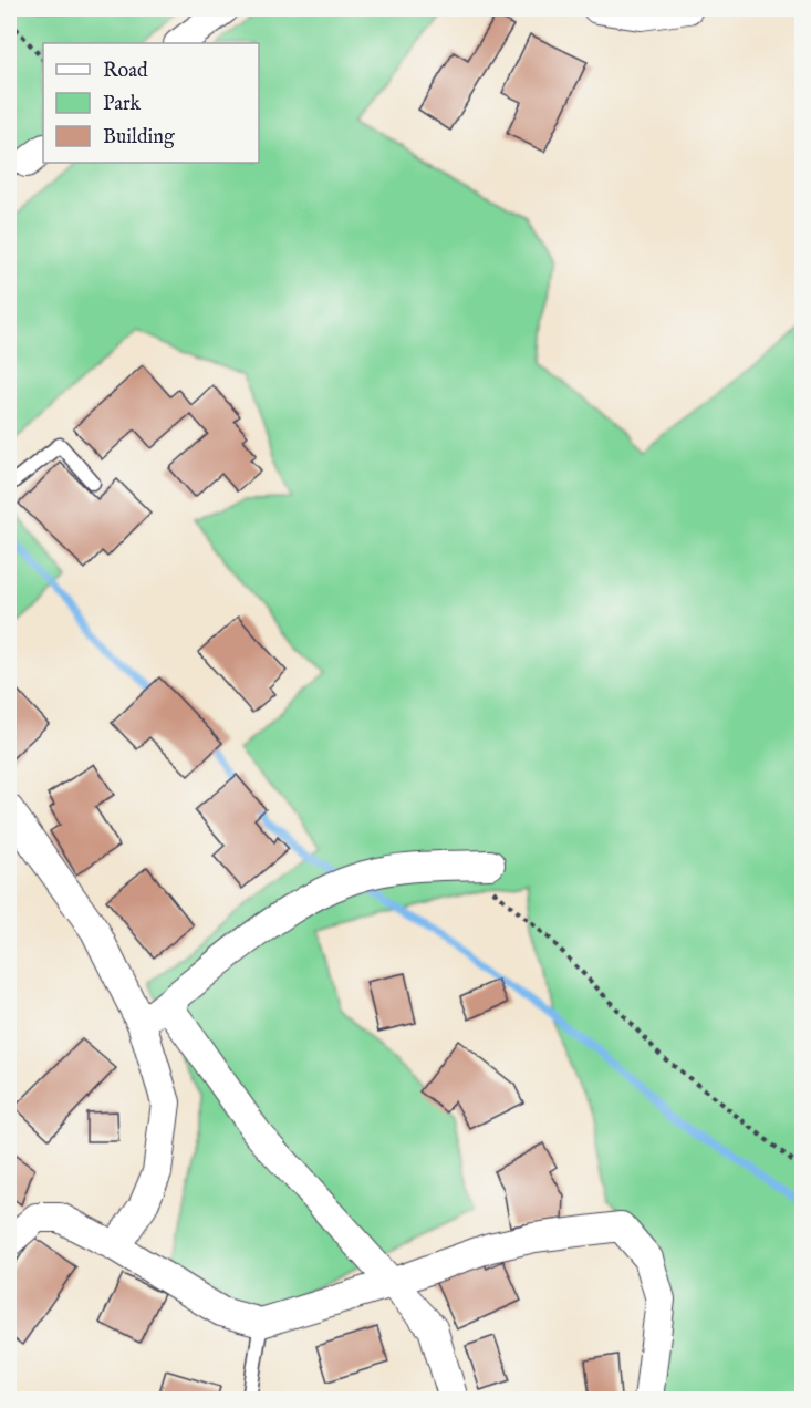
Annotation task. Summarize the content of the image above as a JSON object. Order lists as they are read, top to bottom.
{
  "legend": ["Road", "Park", "Building"]
}
